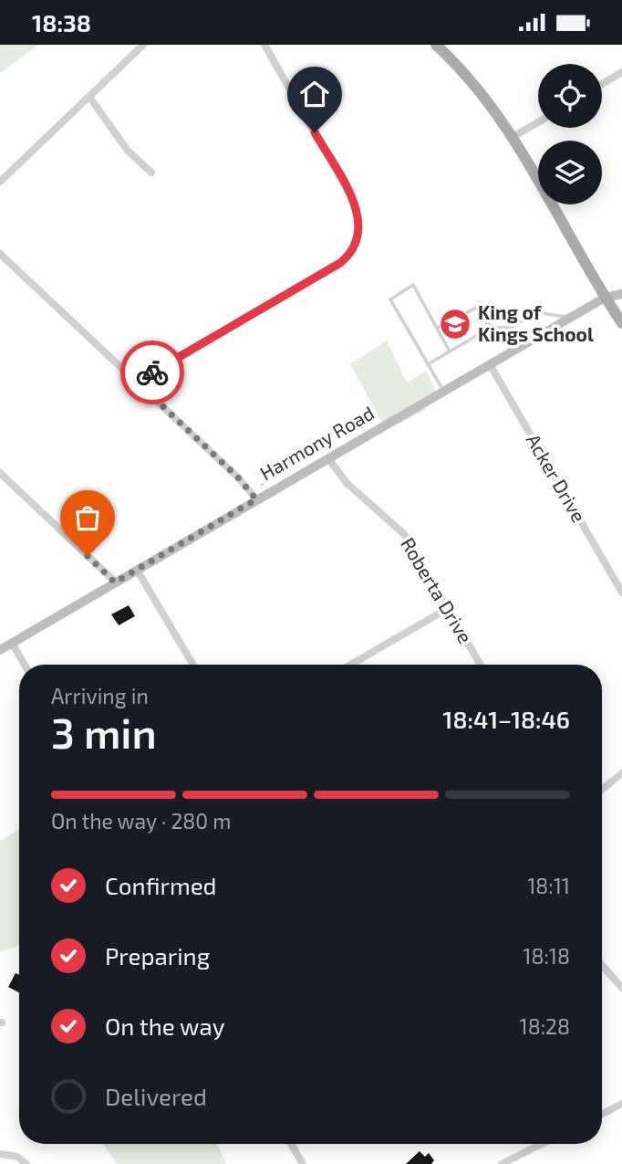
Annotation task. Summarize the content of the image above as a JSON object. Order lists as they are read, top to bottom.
{
  "streets": {
    "street": ["Harmony Road", "Acker Drive", "Roberta Drive"]
  },
  "crossings": [
    ["Harmony Road", "Acker Drive"],
    ["Harmony Road", "Roberta Drive"]
  ],
  "places": {
    "school or university": ["King of Kings School"]
  },
  "page": {
    "status": "18:38",
    "heading": ["3 min", "Arriving in", "18:41–18:46"],
    "bar": "On the way · 280 m",
    "list": [
      ["Confirmed", "18:11"],
      ["Preparing", "18:18"],
      ["On the way", "18:28"],
      "Delivered"
    ]
  }
}
